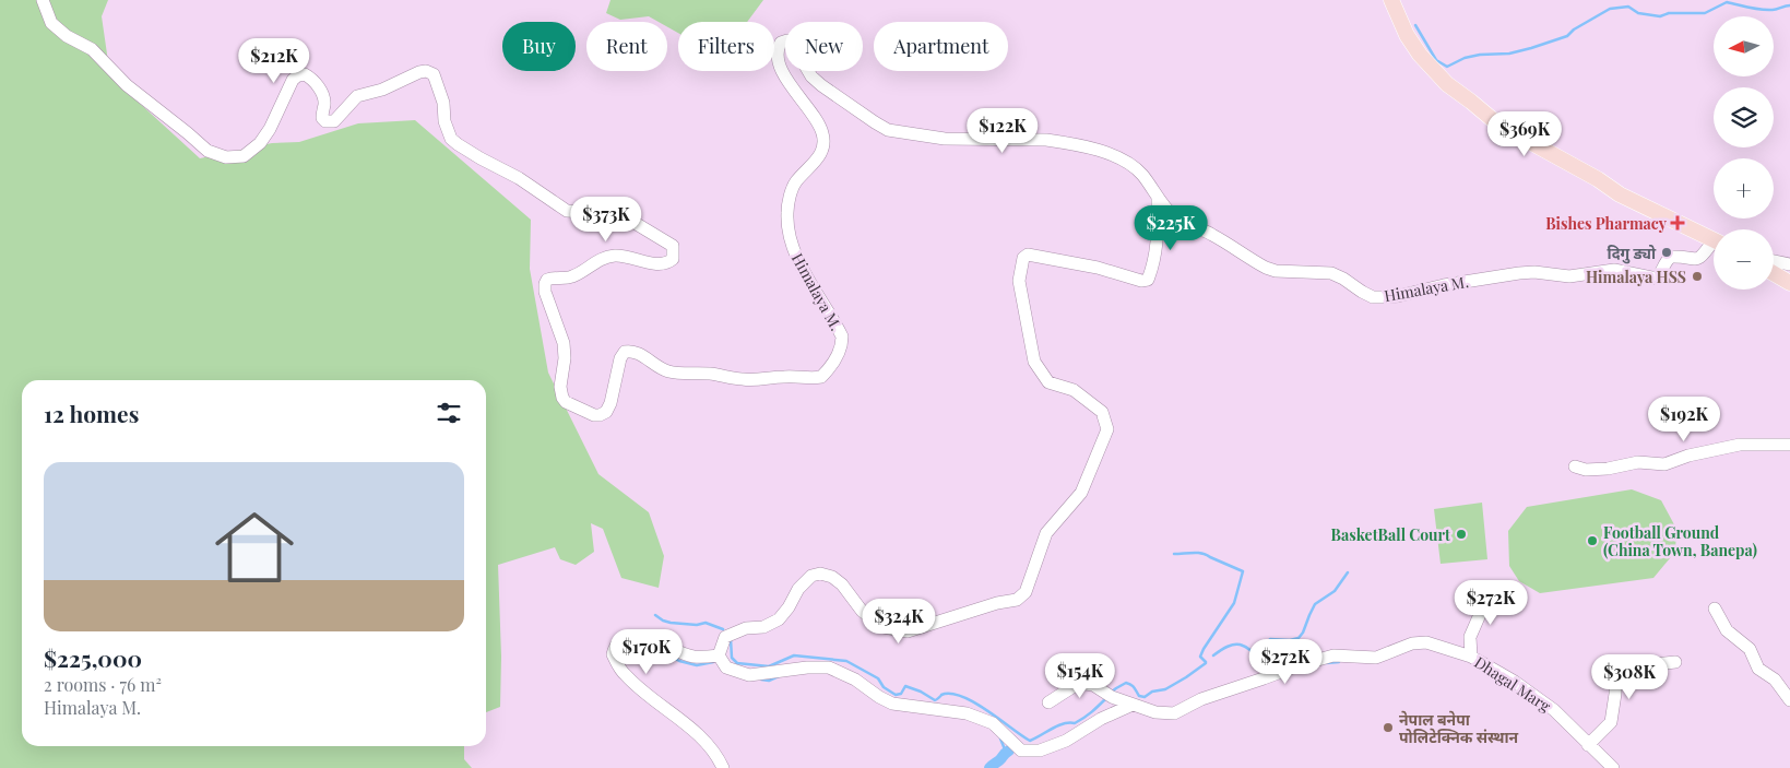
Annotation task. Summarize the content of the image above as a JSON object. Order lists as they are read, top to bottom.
{
  "streets": {
    "street": ["Himalaya M.", "Dhagal Marg"]
  },
  "places": {
    "health": ["Bishes Pharmacy"],
    "other": [
      "दिगु ड्यो",
      "Himalaya HSS",
      "BasketBall Court",
      "Football Ground (China Town, Banepa)",
      "नेपाल बनेपा पोलिटेक्निक संस्थान"
    ]
  },
  "north": "left",
  "page": {
    "map_buttons": ["+", "−"],
    "chip": [
      "Buy",
      "Rent",
      "Filters",
      "New",
      "Apartment"
    ],
    "price": [
      "$212K",
      "$122K",
      "$369K",
      "$373K",
      "$225K",
      "$192K",
      "$272K",
      "$324K",
      "$170K",
      "$272K",
      "$154K",
      "$308K"
    ],
    "heading": "12 homes",
    "list": [
      {
        "name": "$225,000",
        "note": "2 rooms · 76 m² · Himalaya M."
      }
    ]
  }
}
